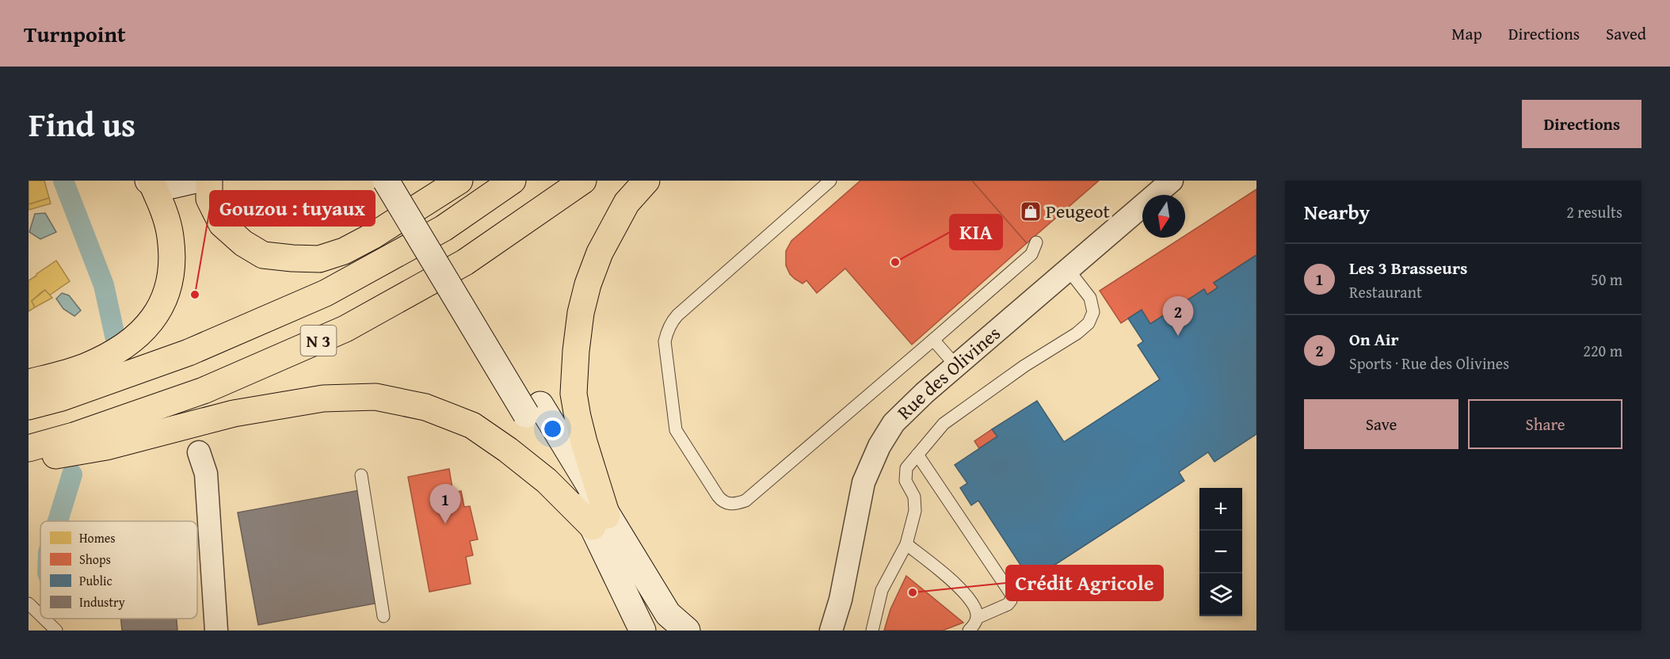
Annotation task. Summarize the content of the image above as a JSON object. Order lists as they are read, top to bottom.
{
  "streets": {
    "highway": ["N 3"],
    "street": ["Rue des Olivines"]
  },
  "places": {
    "shop": ["Peugeot"],
    "other": ["KIA", "Gouzou : tuyaux", "Crédit Agricole"]
  },
  "legend": [
    "Homes",
    "Shops",
    "Public",
    "Industry"
  ],
  "north": "bottom",
  "page": {
    "header": "Turnpoint",
    "nav": ["Map", "Directions", "Saved"],
    "title": "Find us",
    "buttons": [
      "Directions",
      ["Save", "Share"]
    ],
    "heading": ["Nearby", "2 results"],
    "list": [
      {
        "mark": "1",
        "name": "Les 3 Brasseurs",
        "note": "Restaurant",
        "value": "50 m"
      },
      {
        "mark": "2",
        "name": "On Air",
        "note": "Sports · Rue des Olivines",
        "value": "220 m"
      }
    ],
    "pins": ["2", "1"],
    "map_buttons": ["+", "−"]
  }
}
